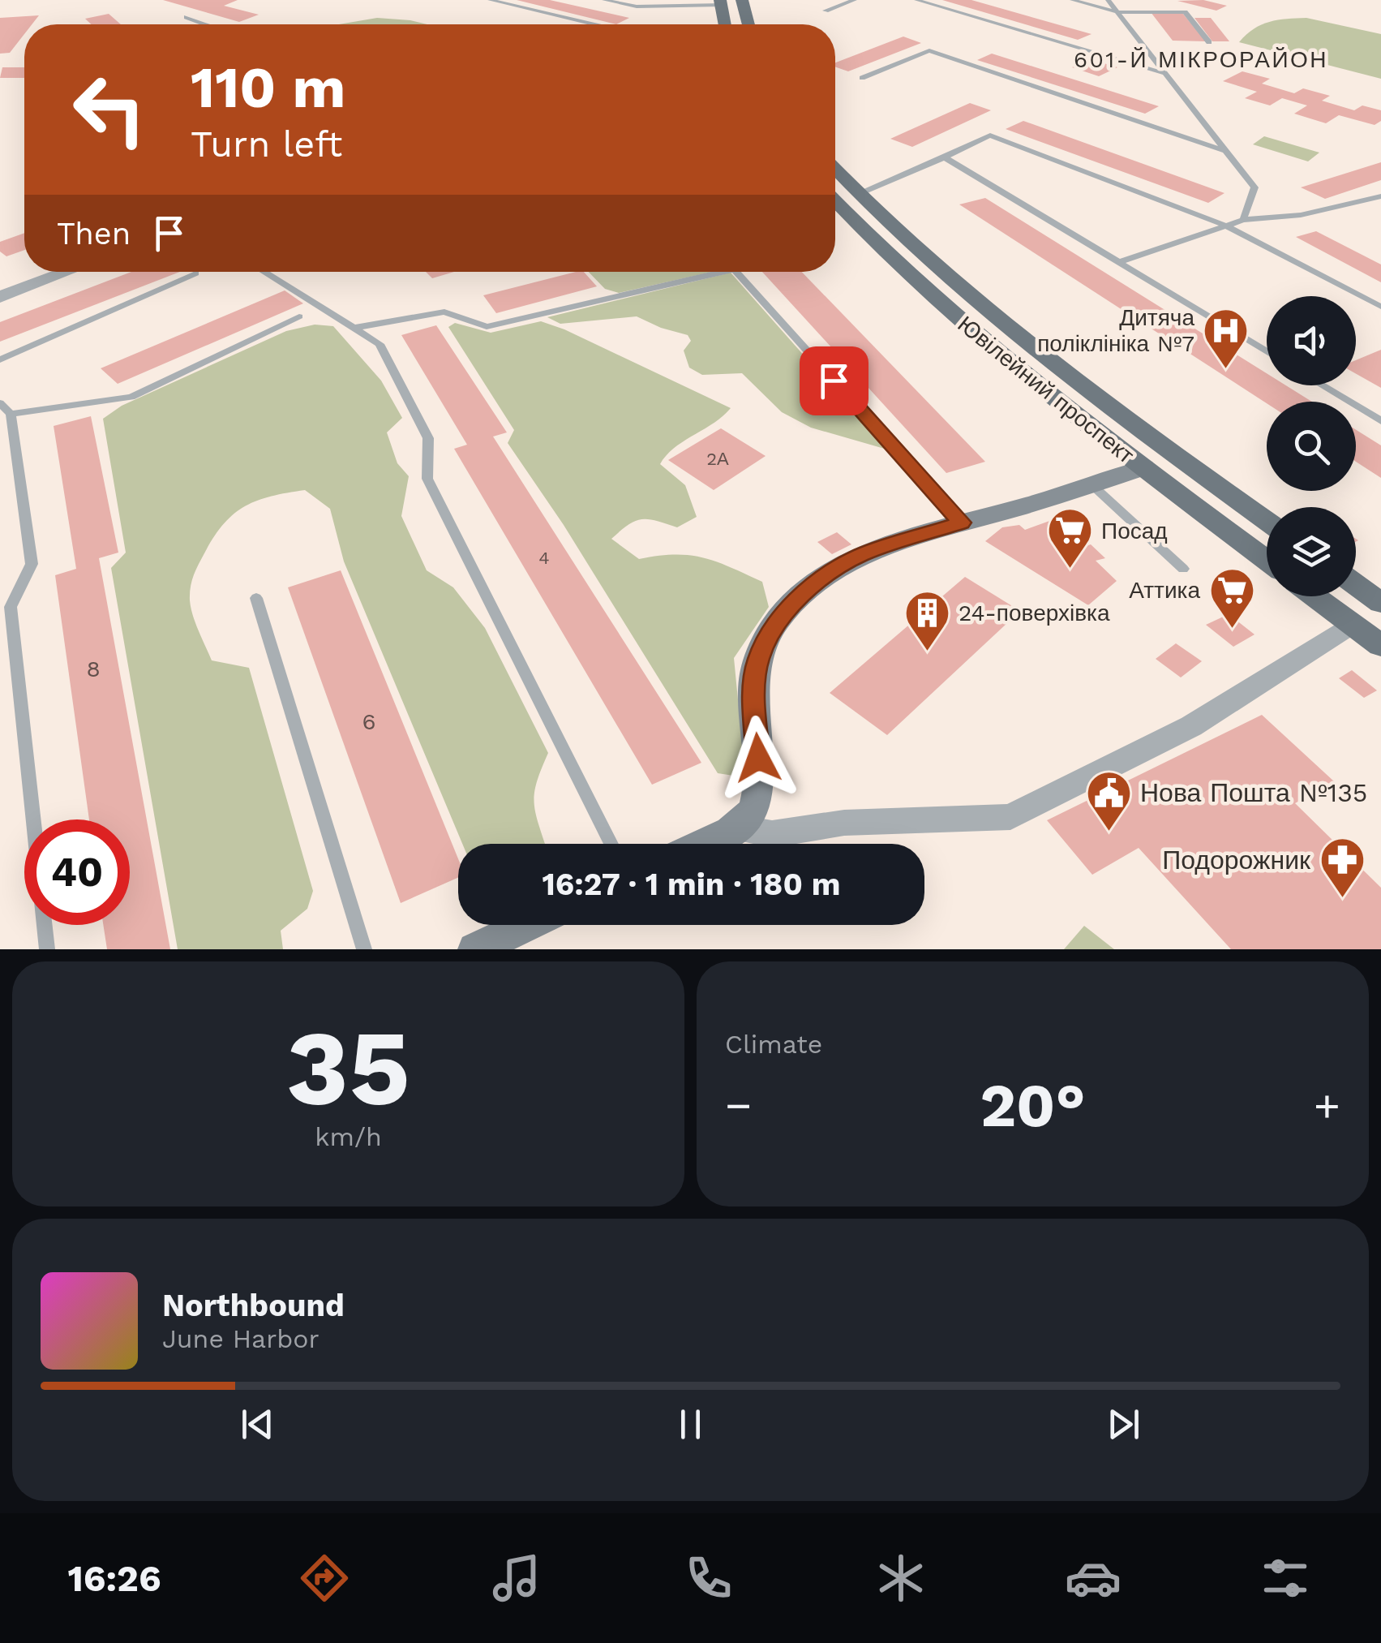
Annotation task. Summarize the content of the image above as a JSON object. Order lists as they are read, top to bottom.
{
  "streets": {
    "main road": ["Ювілейний проспект"]
  },
  "districts": ["601-Й МІКРОРАЙОН"],
  "places": {
    "hospital": ["Дитяча поліклініка №7"],
    "supermarket": ["Посад", "Аттика"],
    "building": ["24-поверхівка"],
    "public building": ["Нова Пошта №135"],
    "pharmacy": ["Подорожник"]
  },
  "house_numbers": [
    "2А",
    "4",
    "8",
    "6"
  ],
  "page": {
    "turn": ["110 m", "Turn left"],
    "then": "Then",
    "limit": "40",
    "trip": "16:27 · 1 min · 180 m",
    "tile": [
      ["35", "km/h"],
      "Climate"
    ],
    "heat": ["−", "20°", "+"],
    "song": ["Northbound", "June Harbor"],
    "tabs": "16:26"
  }
}
